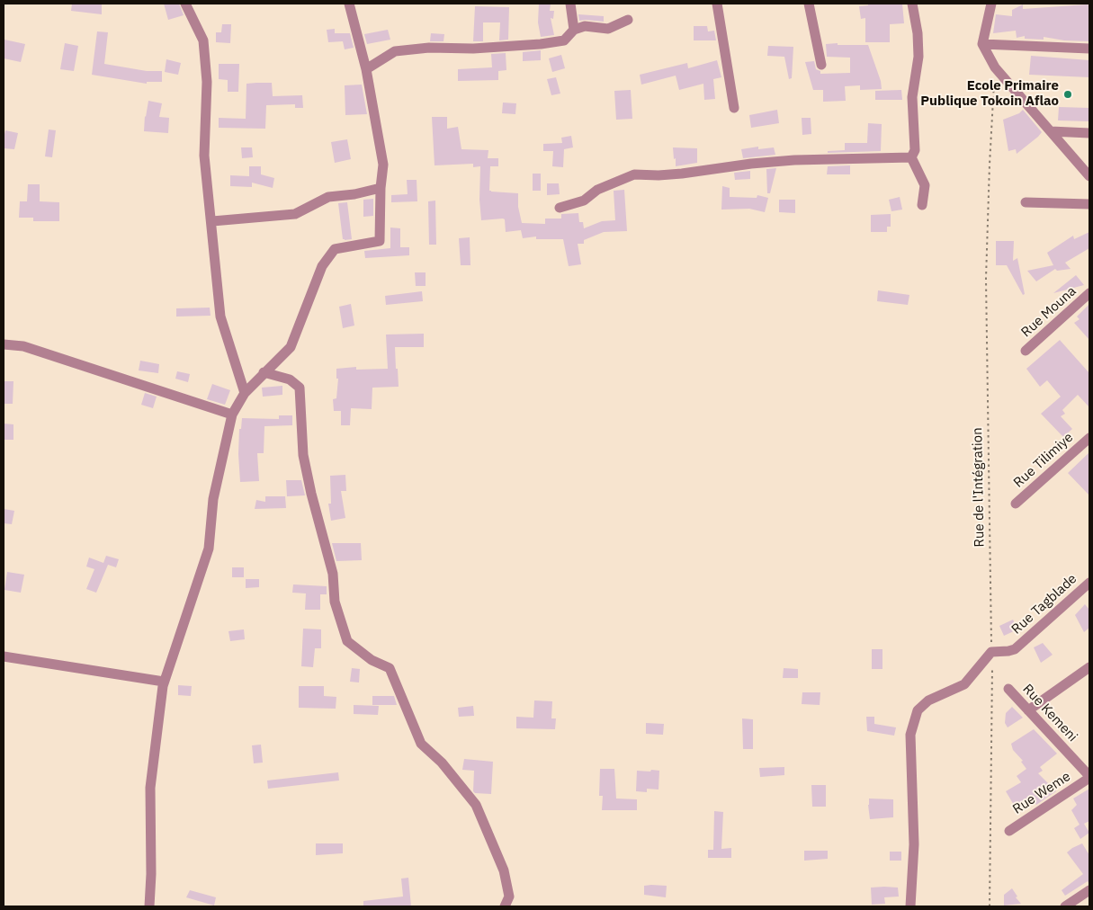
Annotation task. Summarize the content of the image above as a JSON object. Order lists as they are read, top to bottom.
{
  "streets": {
    "street": [
      "Rue Mouna",
      "Rue Tilimiye",
      "Rue Tagblade",
      "Rue Kemeni",
      "Rue Weme"
    ],
    "path": ["Rue de l'Intégration"]
  },
  "crossings": [
    ["Rue de l'Intégration", "Rue Tagblade"],
    ["Rue Kemeni", "Rue Weme"]
  ],
  "places": ["Ecole Primaire Publique Tokoin Aflao"]
}
